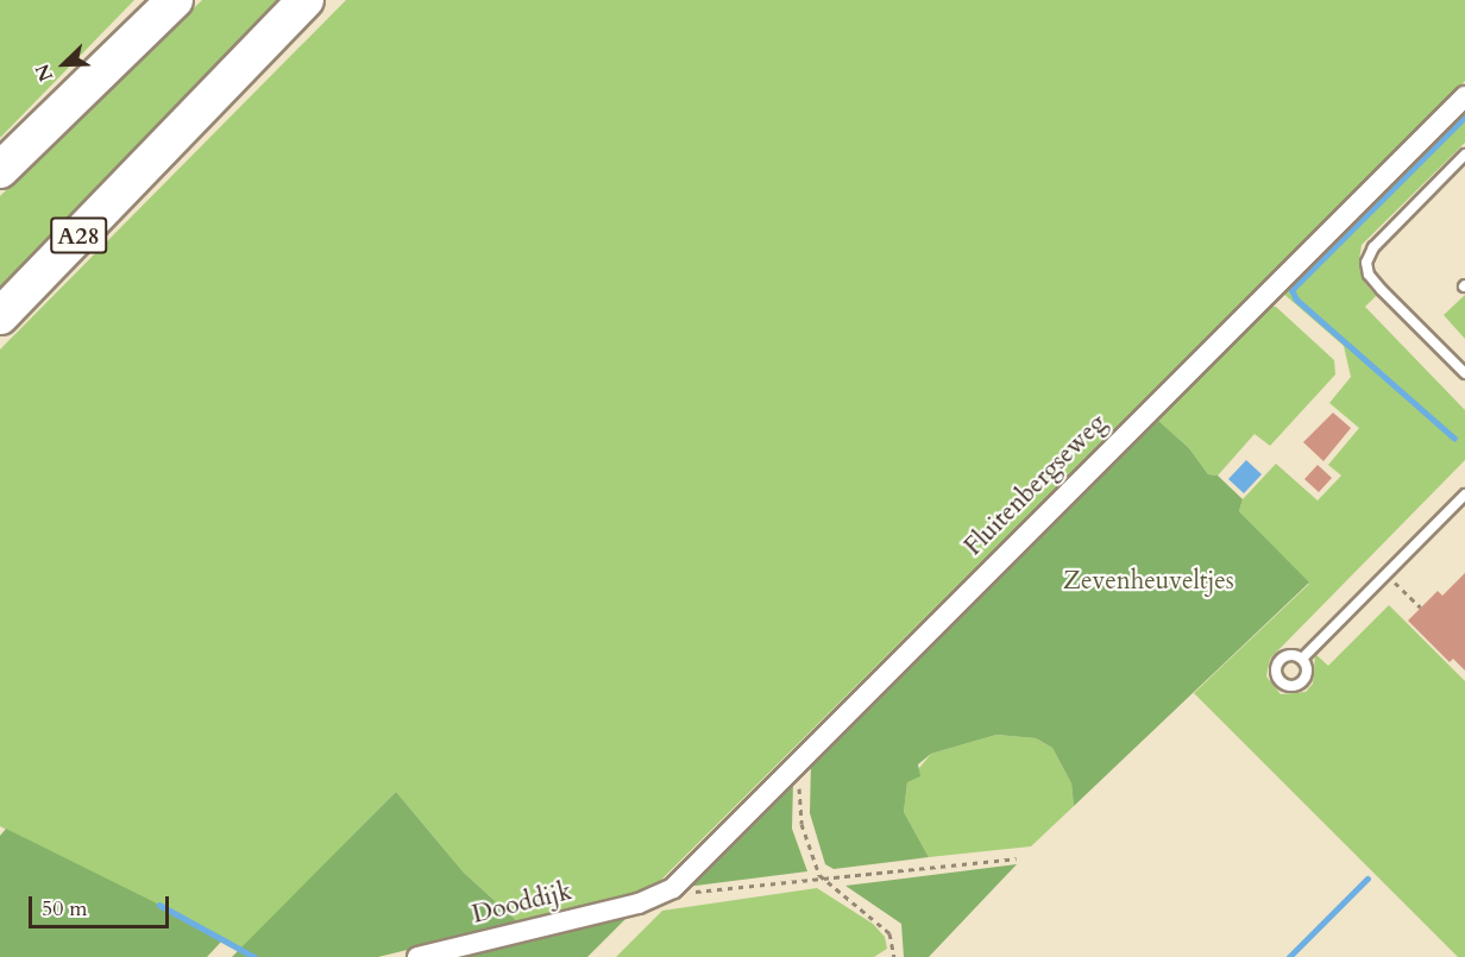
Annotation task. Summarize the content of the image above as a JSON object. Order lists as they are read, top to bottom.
{
  "streets": {
    "highway": ["A28"],
    "street": ["Fluitenbergseweg", "Dooddijk"]
  },
  "crossings": [
    ["Fluitenbergseweg", "Dooddijk"]
  ],
  "parks": ["Zevenheuveltjes"],
  "scale_bar": "50 m",
  "north": "bottom left"
}
